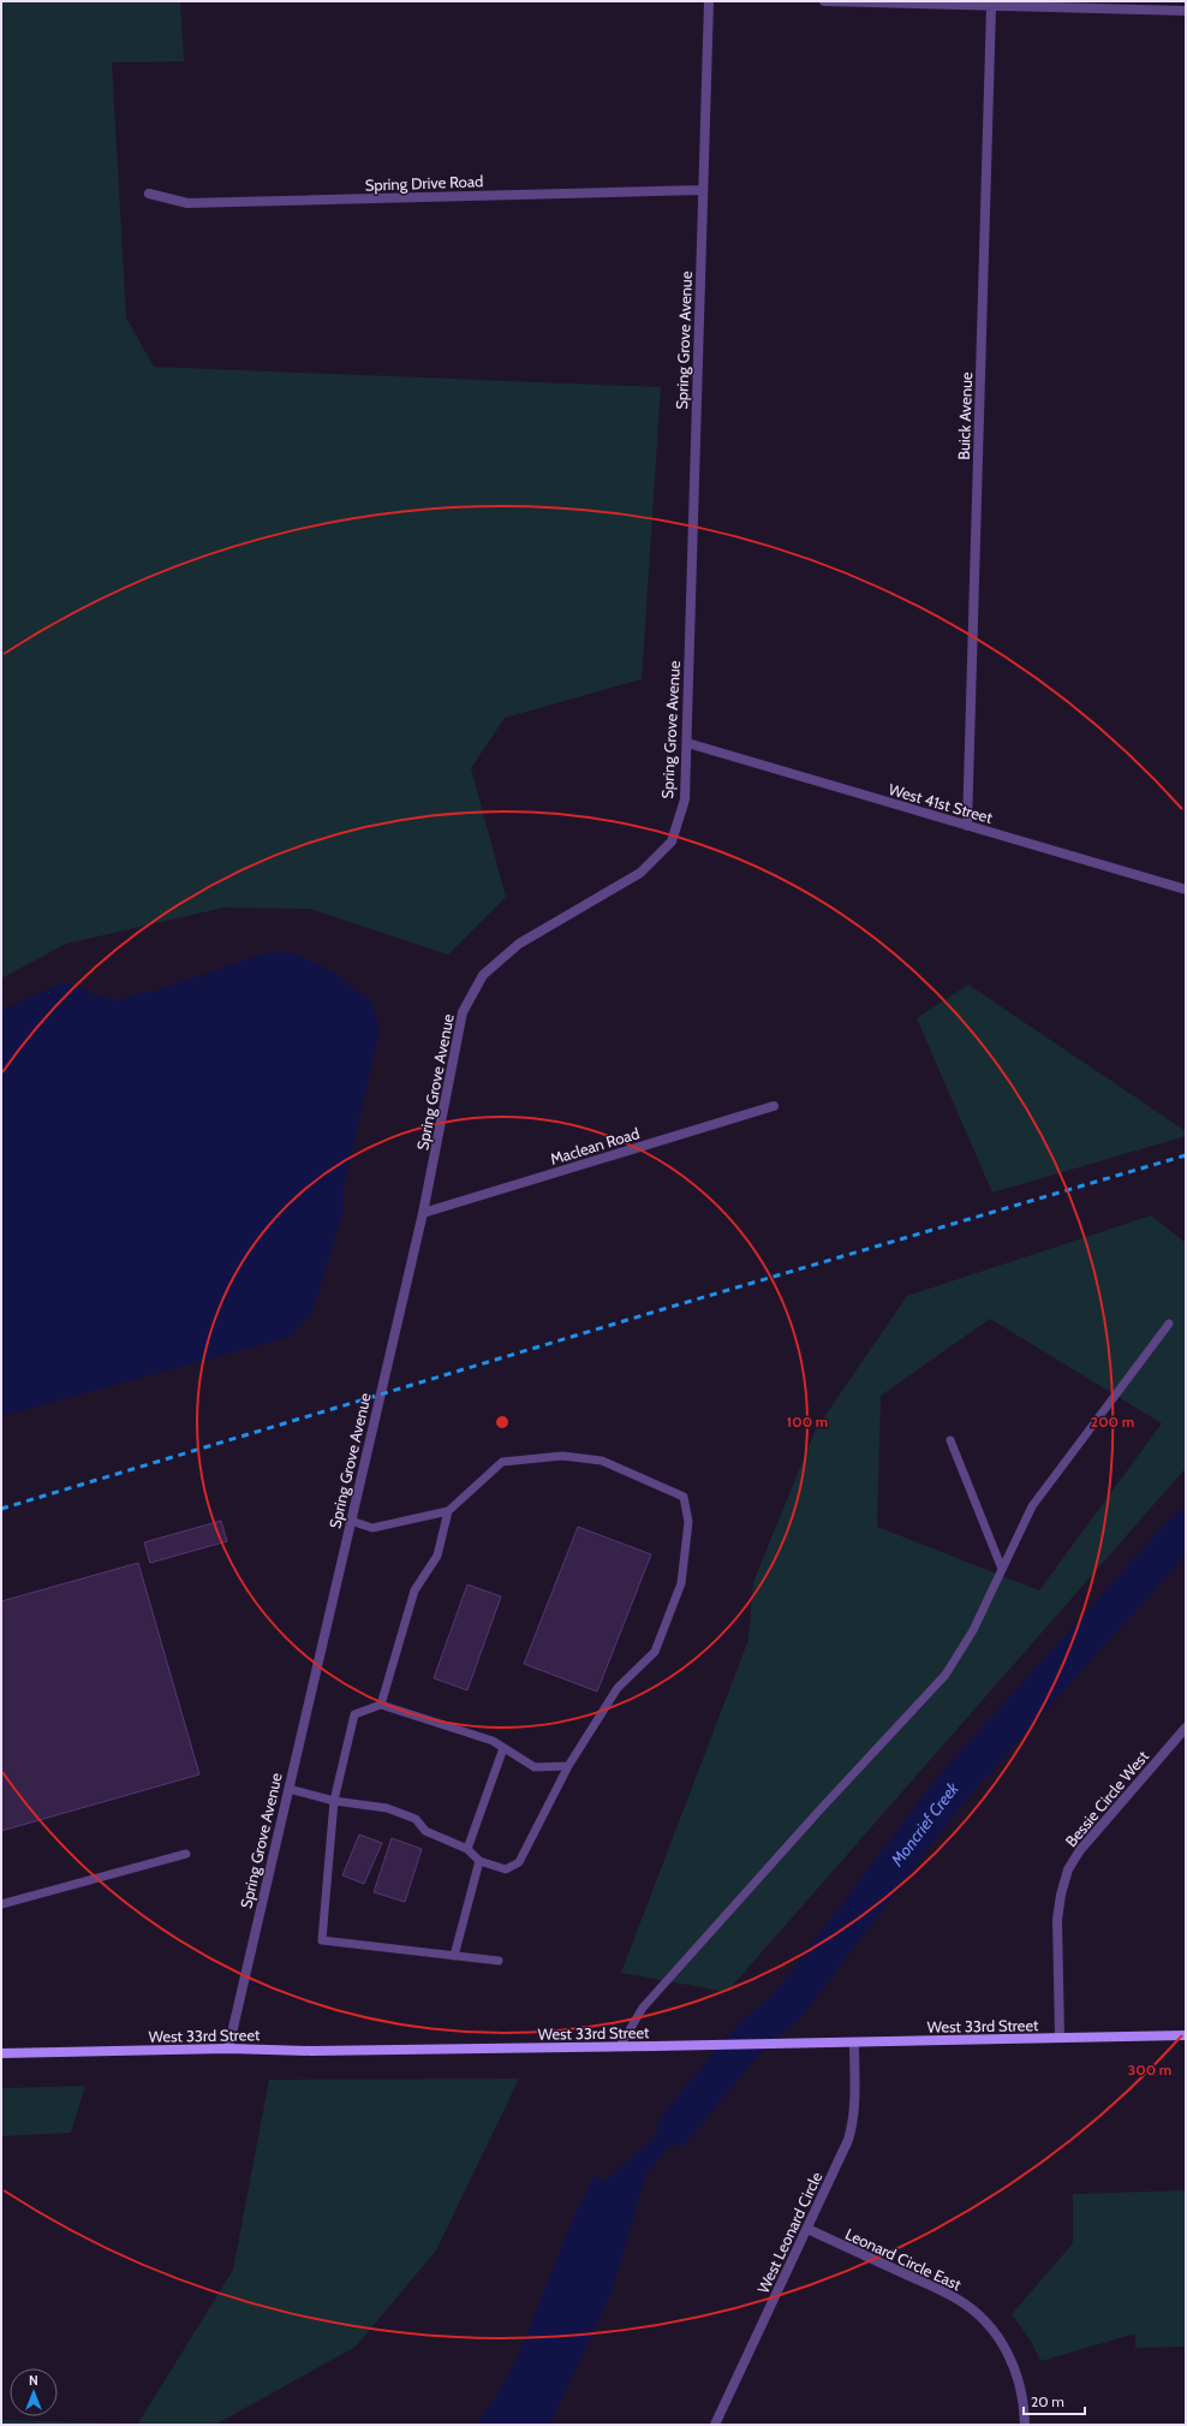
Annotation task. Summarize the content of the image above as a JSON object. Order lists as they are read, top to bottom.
{
  "streets": {
    "street": [
      "Spring Drive Road",
      "Spring Grove Avenue",
      "Buick Avenue",
      "West 41st Street",
      "Maclean Road",
      "Bessie Circle West",
      "West 33rd Street",
      "West Leonard Circle",
      "Leonard Circle East"
    ]
  },
  "crossings": [
    ["Spring Drive Road", "Spring Grove Avenue"],
    ["Spring Grove Avenue", "West 41st Street"],
    ["Spring Grove Avenue", "Maclean Road"],
    ["Spring Grove Avenue", "West 33rd Street"],
    ["Buick Avenue", "West 41st Street"],
    ["Bessie Circle West", "West 33rd Street"],
    ["West 33rd Street", "West Leonard Circle"],
    ["West Leonard Circle", "Leonard Circle East"]
  ],
  "water": ["Moncrief Creek"],
  "scale_bar": "20 m",
  "north": "top",
  "rings": ["100 m", "200 m", "300 m"]
}
